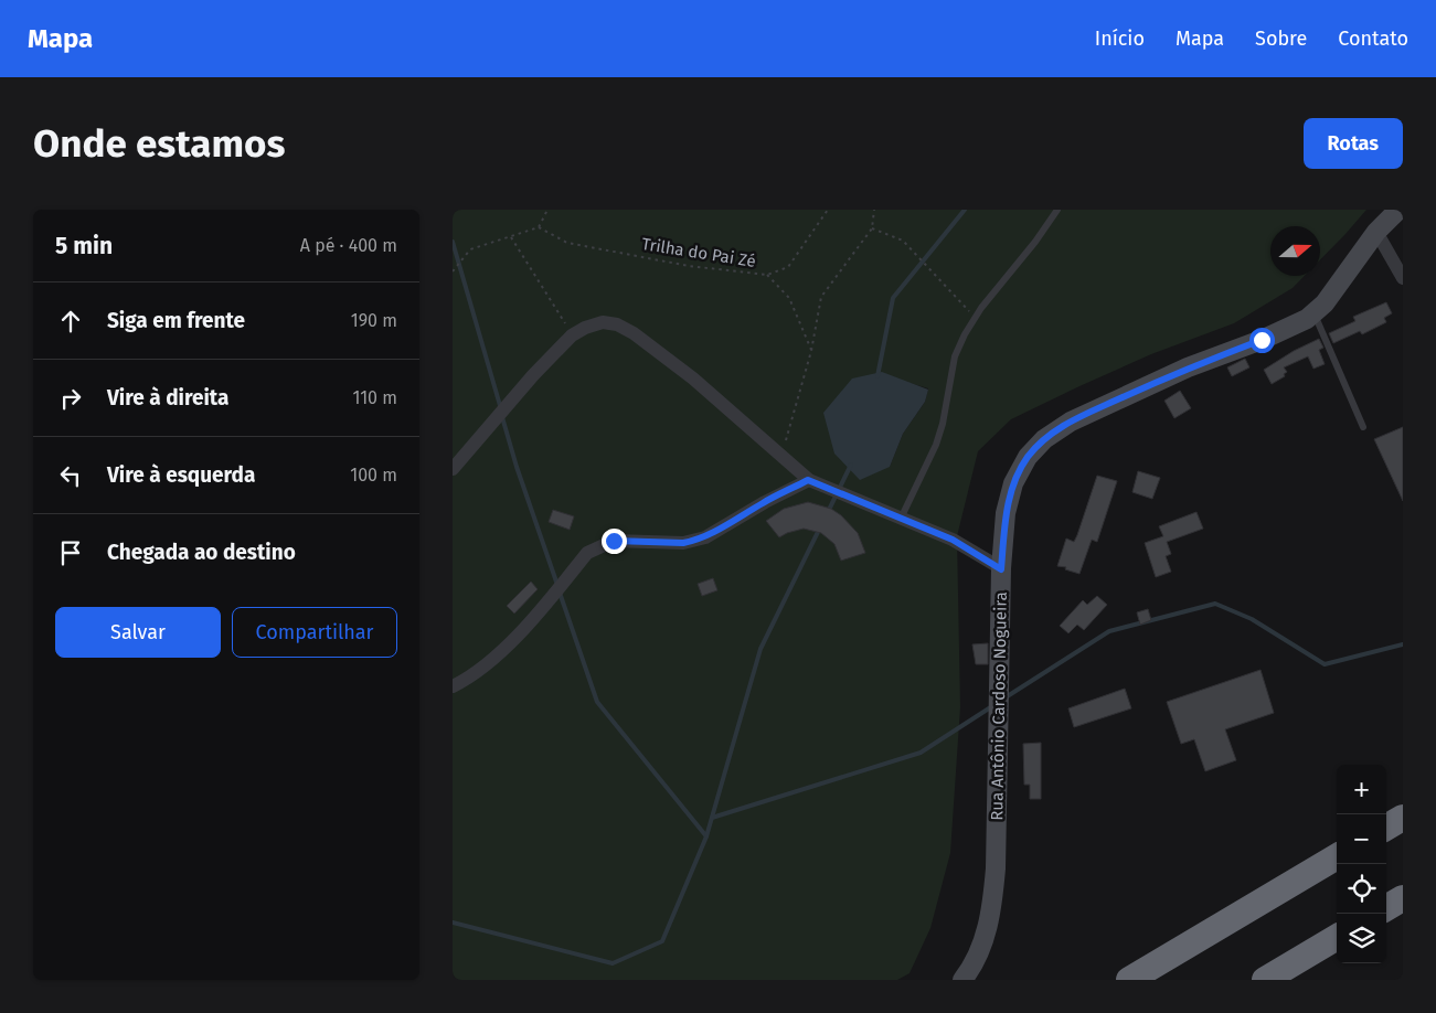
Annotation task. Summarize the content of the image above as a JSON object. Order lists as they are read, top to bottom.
{
  "streets": {
    "main road": ["Rua Antônio Cardoso Nogueira"],
    "path": ["Trilha do Pai Zé"]
  },
  "north": "right",
  "page": {
    "header": "Mapa",
    "nav": [
      "Início",
      "Mapa",
      "Sobre",
      "Contato"
    ],
    "buttons": [
      "Rotas",
      ["Salvar", "Compartilhar"]
    ],
    "title": "Onde estamos",
    "heading": ["5 min", "A pé · 400 m"],
    "list": [
      ["Siga em frente", "190 m"],
      ["Vire à direita", "110 m"],
      ["Vire à esquerda", "100 m"],
      "Chegada ao destino"
    ],
    "map_buttons": ["+", "−"]
  }
}
